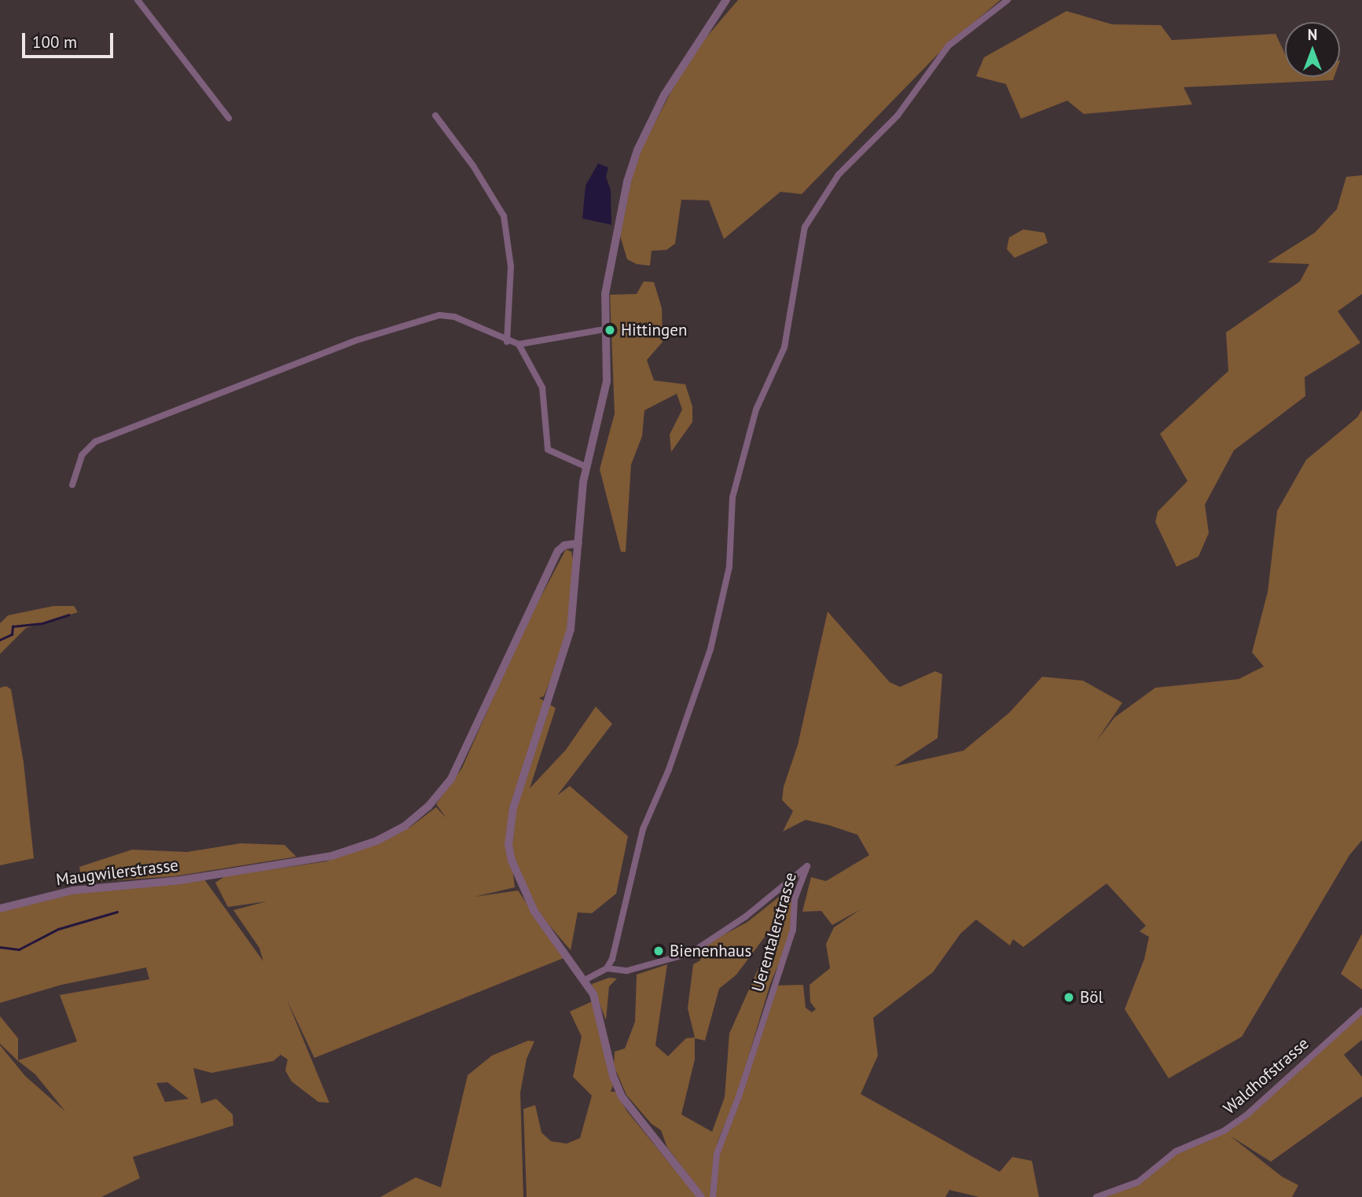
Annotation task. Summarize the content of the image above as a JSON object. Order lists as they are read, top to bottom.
{
  "streets": {
    "street": ["Maugwilerstrasse", "Uerentalerstrasse", "Waldhofstrasse"]
  },
  "places": ["Hittingen", "Bienenhaus", "Böl"],
  "scale_bar": "100 m",
  "north": "top"
}
